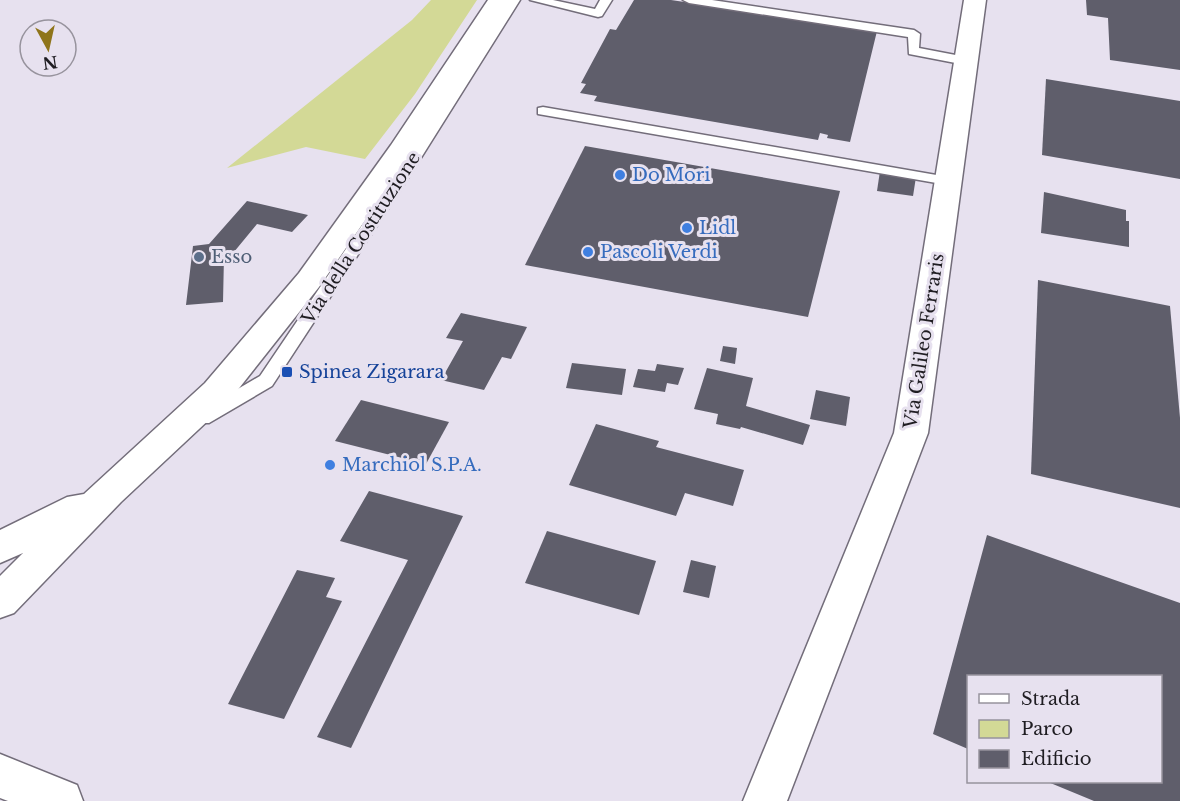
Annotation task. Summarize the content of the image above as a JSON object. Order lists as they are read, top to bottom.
{
  "streets": {
    "street": ["Via della Costituzione", "Via Galileo Ferraris"]
  },
  "places": {
    "other": [
      "Do Mori",
      "Lidl",
      "Pascoli Verdi",
      "Esso",
      "Marchiol S.P.A."
    ],
    "transit": ["Spinea Zigarara"]
  },
  "legend": ["Strada", "Parco", "Edificio"],
  "north": "bottom"
}
